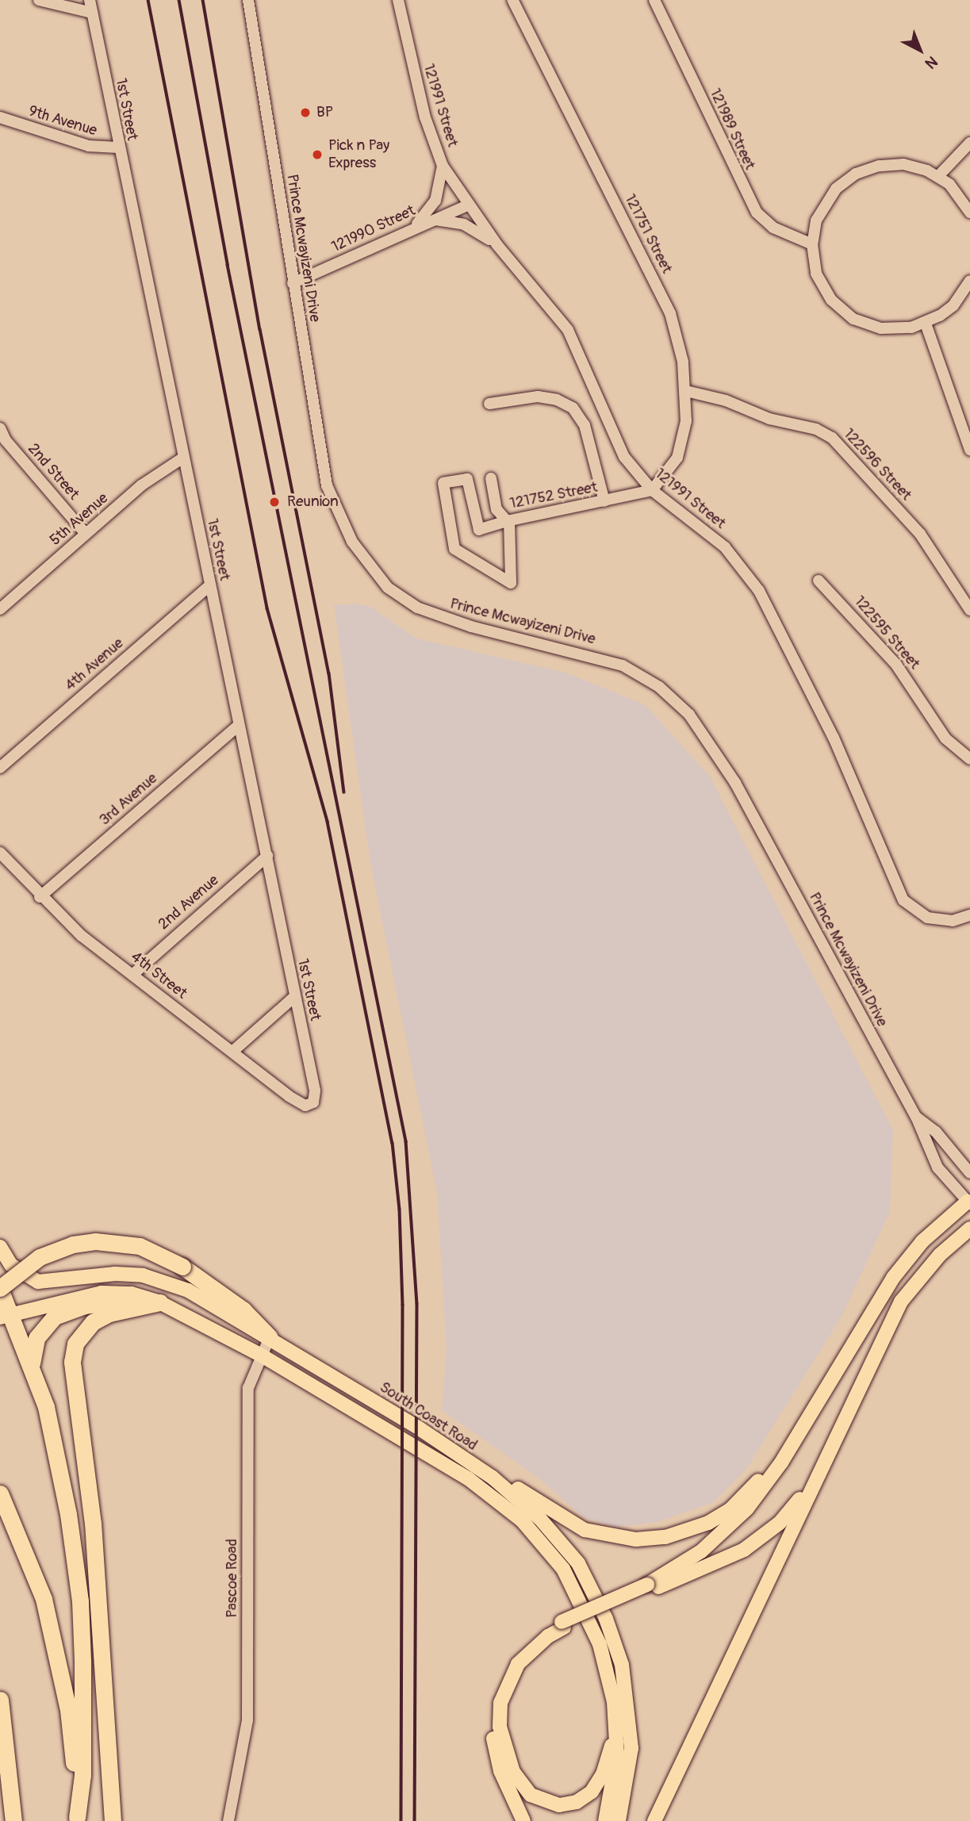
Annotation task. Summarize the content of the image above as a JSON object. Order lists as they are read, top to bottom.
{
  "streets": {
    "main road": ["South Coast Road"],
    "street": [
      "121991 Street",
      "1st Street",
      "9th Avenue",
      "121989 Street",
      "121990 Street",
      "121751 Street",
      "Prince Mcwayizeni Drive",
      "122596 Street",
      "2nd Street",
      "121752 Street",
      "5th Avenue",
      "122595 Street",
      "4th Avenue",
      "3rd Avenue",
      "2nd Avenue",
      "4th Street",
      "Pascoe Road"
    ]
  },
  "crossings": [
    ["121991 Street", "121990 Street"],
    ["121991 Street", "121751 Street"],
    ["121991 Street", "121752 Street"],
    ["1st Street", "9th Avenue"],
    ["1st Street", "5th Avenue"],
    ["1st Street", "4th Avenue"],
    ["1st Street", "3rd Avenue"],
    ["1st Street", "2nd Avenue"],
    ["1st Street", "4th Street"],
    ["121990 Street", "Prince Mcwayizeni Drive"],
    ["121751 Street", "122596 Street"],
    ["121751 Street", "121752 Street"],
    ["2nd Street", "5th Avenue"],
    ["3rd Avenue", "4th Street"],
    ["2nd Avenue", "4th Street"],
    ["South Coast Road", "Pascoe Road"]
  ],
  "places": ["BP", "Pick n Pay Express", "Reunion"],
  "north": "bottom right"
}
